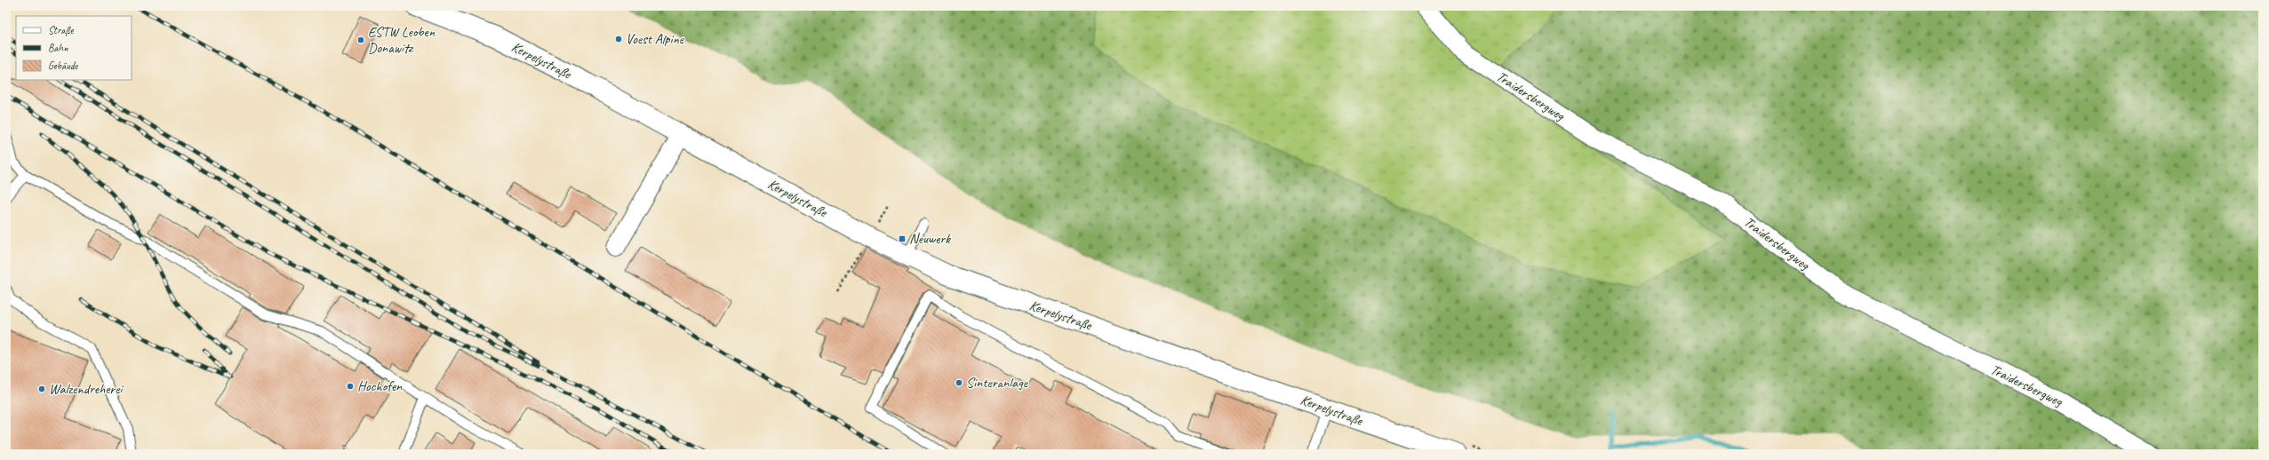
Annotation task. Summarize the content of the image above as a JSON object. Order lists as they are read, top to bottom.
{
  "streets": {
    "main road": ["Kerpelystraße"],
    "street": ["Traidersbergweg"]
  },
  "places": {
    "other": [
      "Voest Alpine",
      "ESTW Leoben Donawitz",
      "Sinteranlage",
      "Hochofen",
      "Walzendreherei"
    ],
    "transit": ["Neuwerk"]
  },
  "legend": ["Straße", "Bahn", "Gebäude"]
}
